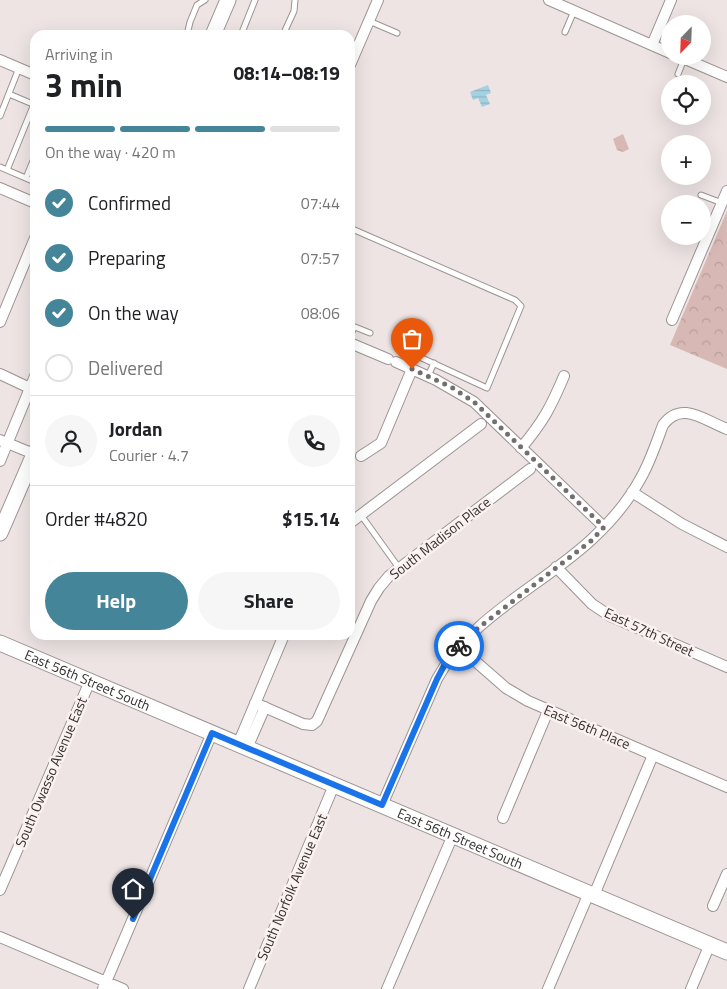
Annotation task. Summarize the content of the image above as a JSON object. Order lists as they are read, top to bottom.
{
  "streets": {
    "street": [
      "South Madison Place",
      "East 57th Street",
      "East 56th Street South",
      "East 56th Place",
      "South Owasso Avenue East",
      "South Norfolk Avenue East"
    ]
  },
  "crossings": [
    ["East 56th Street South", "South Owasso Avenue East"],
    ["East 56th Street South", "South Norfolk Avenue East"]
  ],
  "north": "bottom left",
  "page": {
    "map_buttons": ["+", "−"],
    "heading": ["3 min", "Arriving in", "08:14–08:19"],
    "panel": [
      "Jordan",
      "Courier · 4.7",
      "Order #4820",
      "$15.14"
    ],
    "bar": "On the way · 420 m",
    "list": [
      ["Confirmed", "07:44"],
      ["Preparing", "07:57"],
      ["On the way", "08:06"],
      "Delivered"
    ],
    "buttons": ["Help", "Share"]
  }
}
